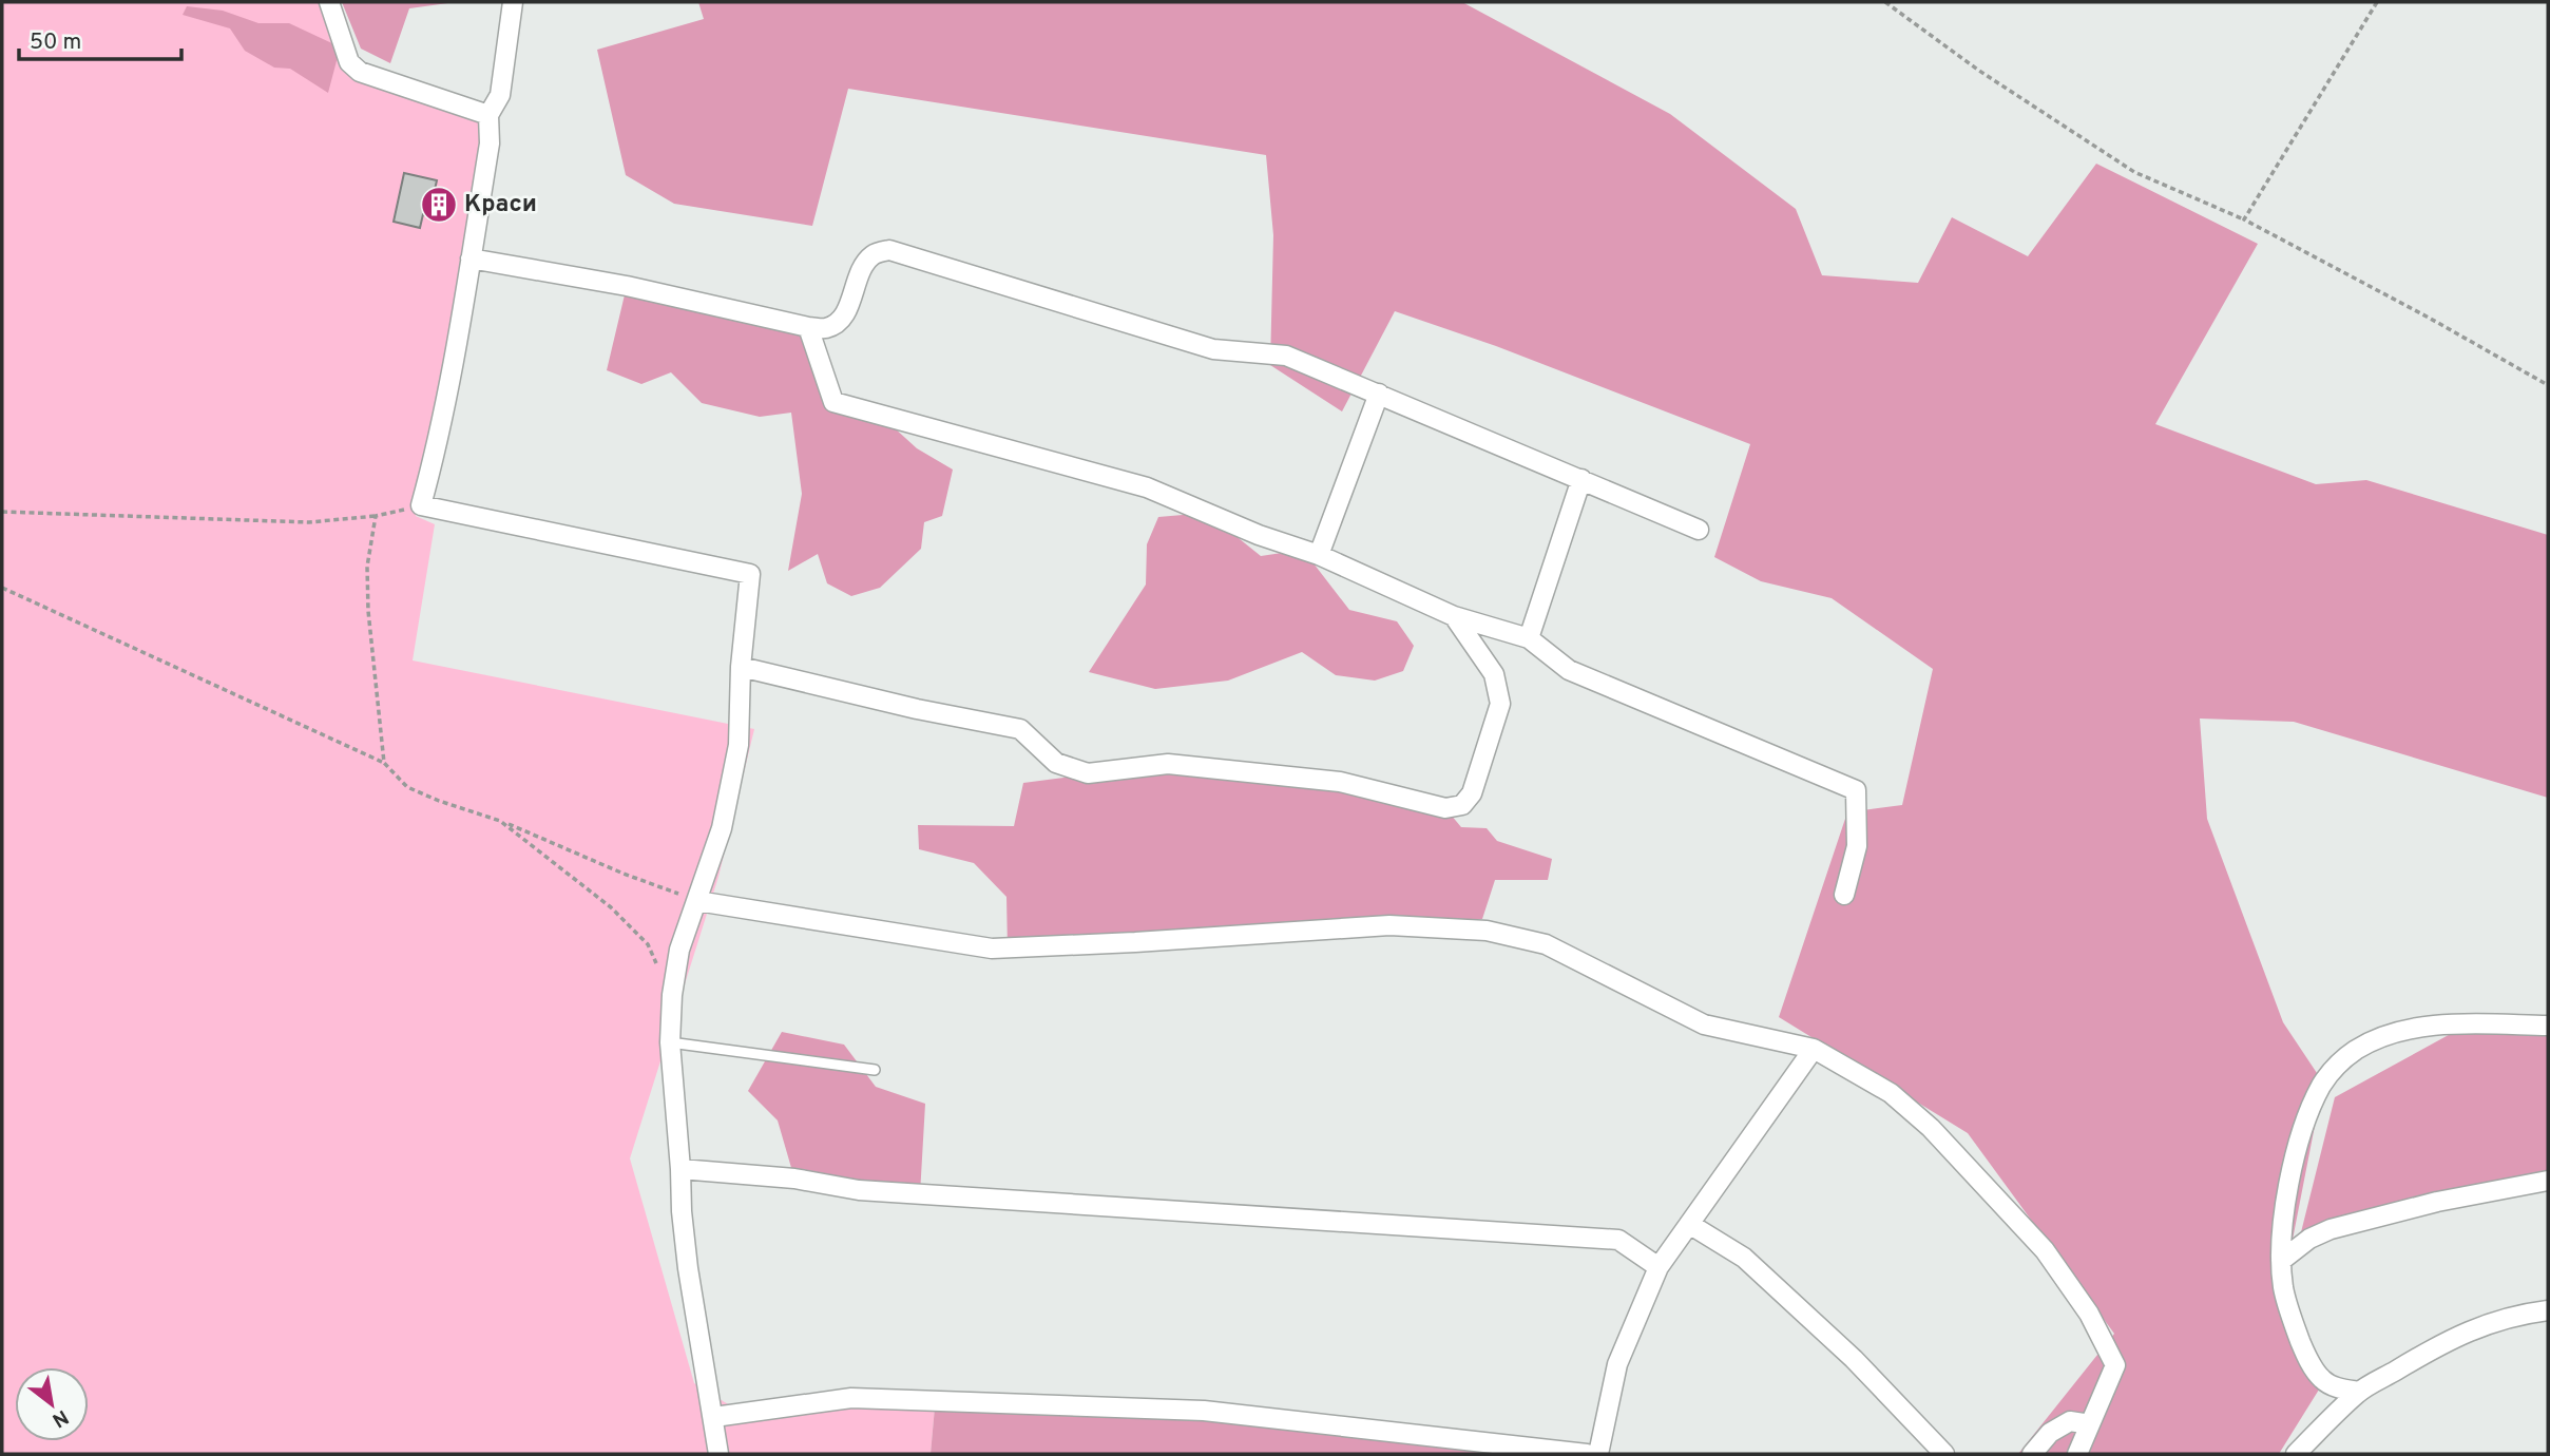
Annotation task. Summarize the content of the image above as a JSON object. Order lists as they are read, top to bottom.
{
  "places": {
    "building": ["Краси"]
  },
  "scale_bar": "50 m",
  "north": "bottom right"
}
